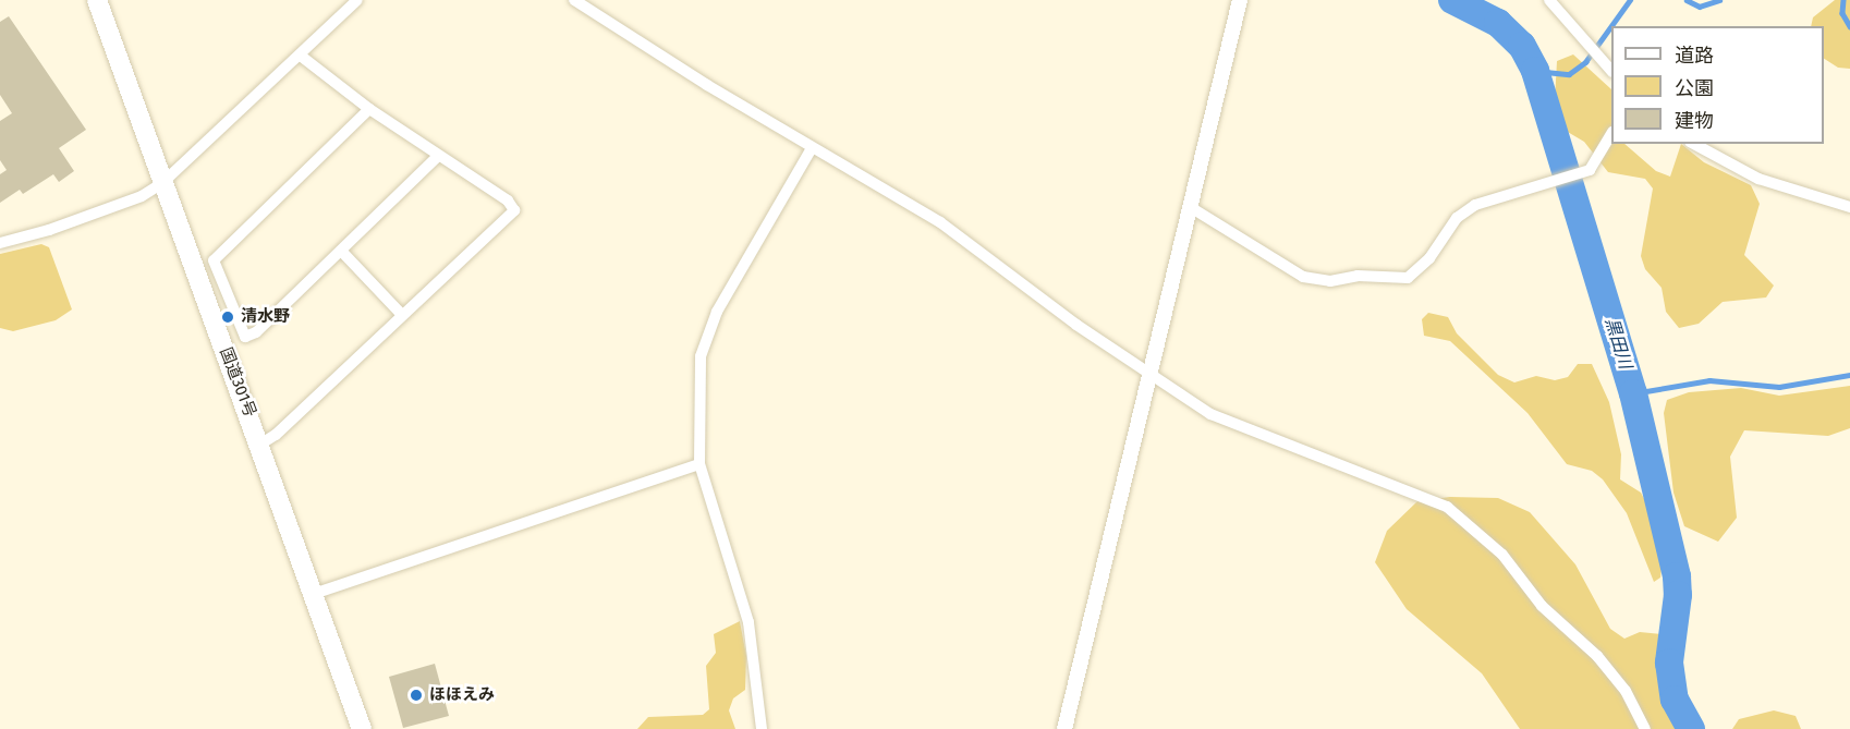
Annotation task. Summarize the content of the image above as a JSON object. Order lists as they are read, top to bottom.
{
  "streets": {
    "highway": ["国道301号"]
  },
  "water": ["黒田川"],
  "places": ["清水野", "ほほえみ"],
  "legend": ["道路", "公園", "建物"]
}
